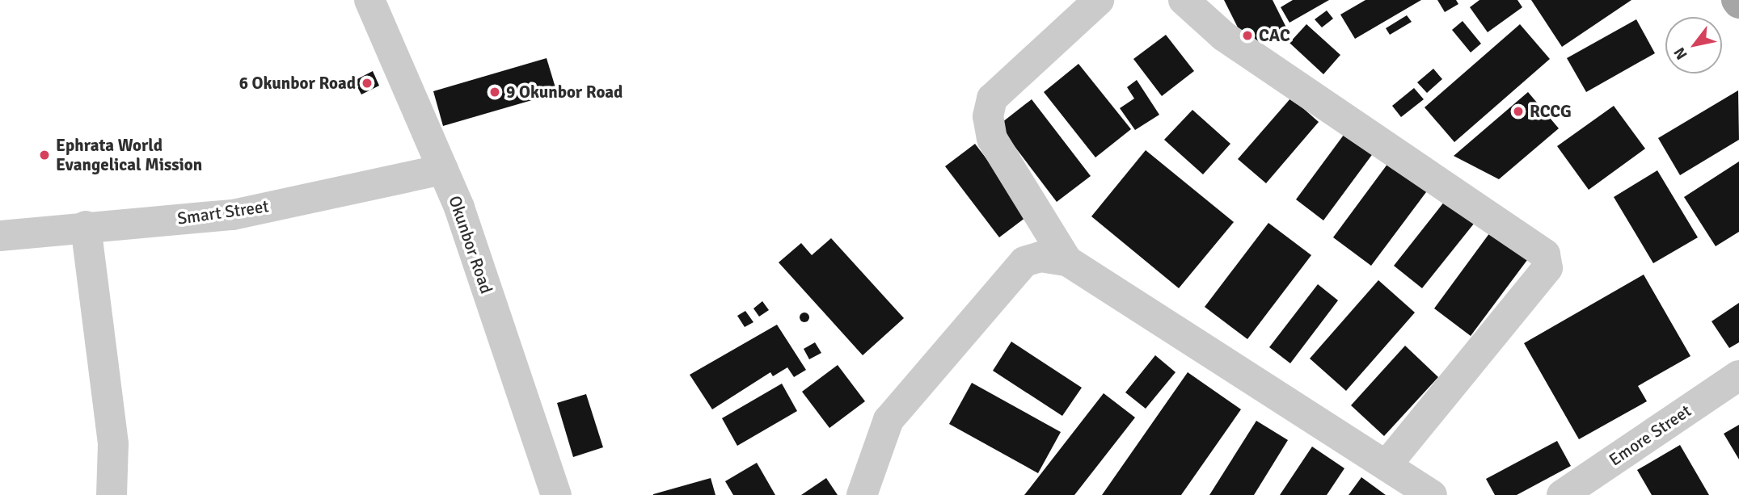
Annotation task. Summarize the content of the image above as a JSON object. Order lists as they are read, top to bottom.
{
  "streets": {
    "street": ["Smart Street", "Okunbor Road", "Emore Street"]
  },
  "crossings": [
    ["Smart Street", "Okunbor Road"]
  ],
  "places": [
    "CAC",
    "6 Okunbor Road",
    "9 Okunbor Road",
    "RCCG",
    "Ephrata World Evangelical Mission"
  ],
  "north": "bottom left"
}
